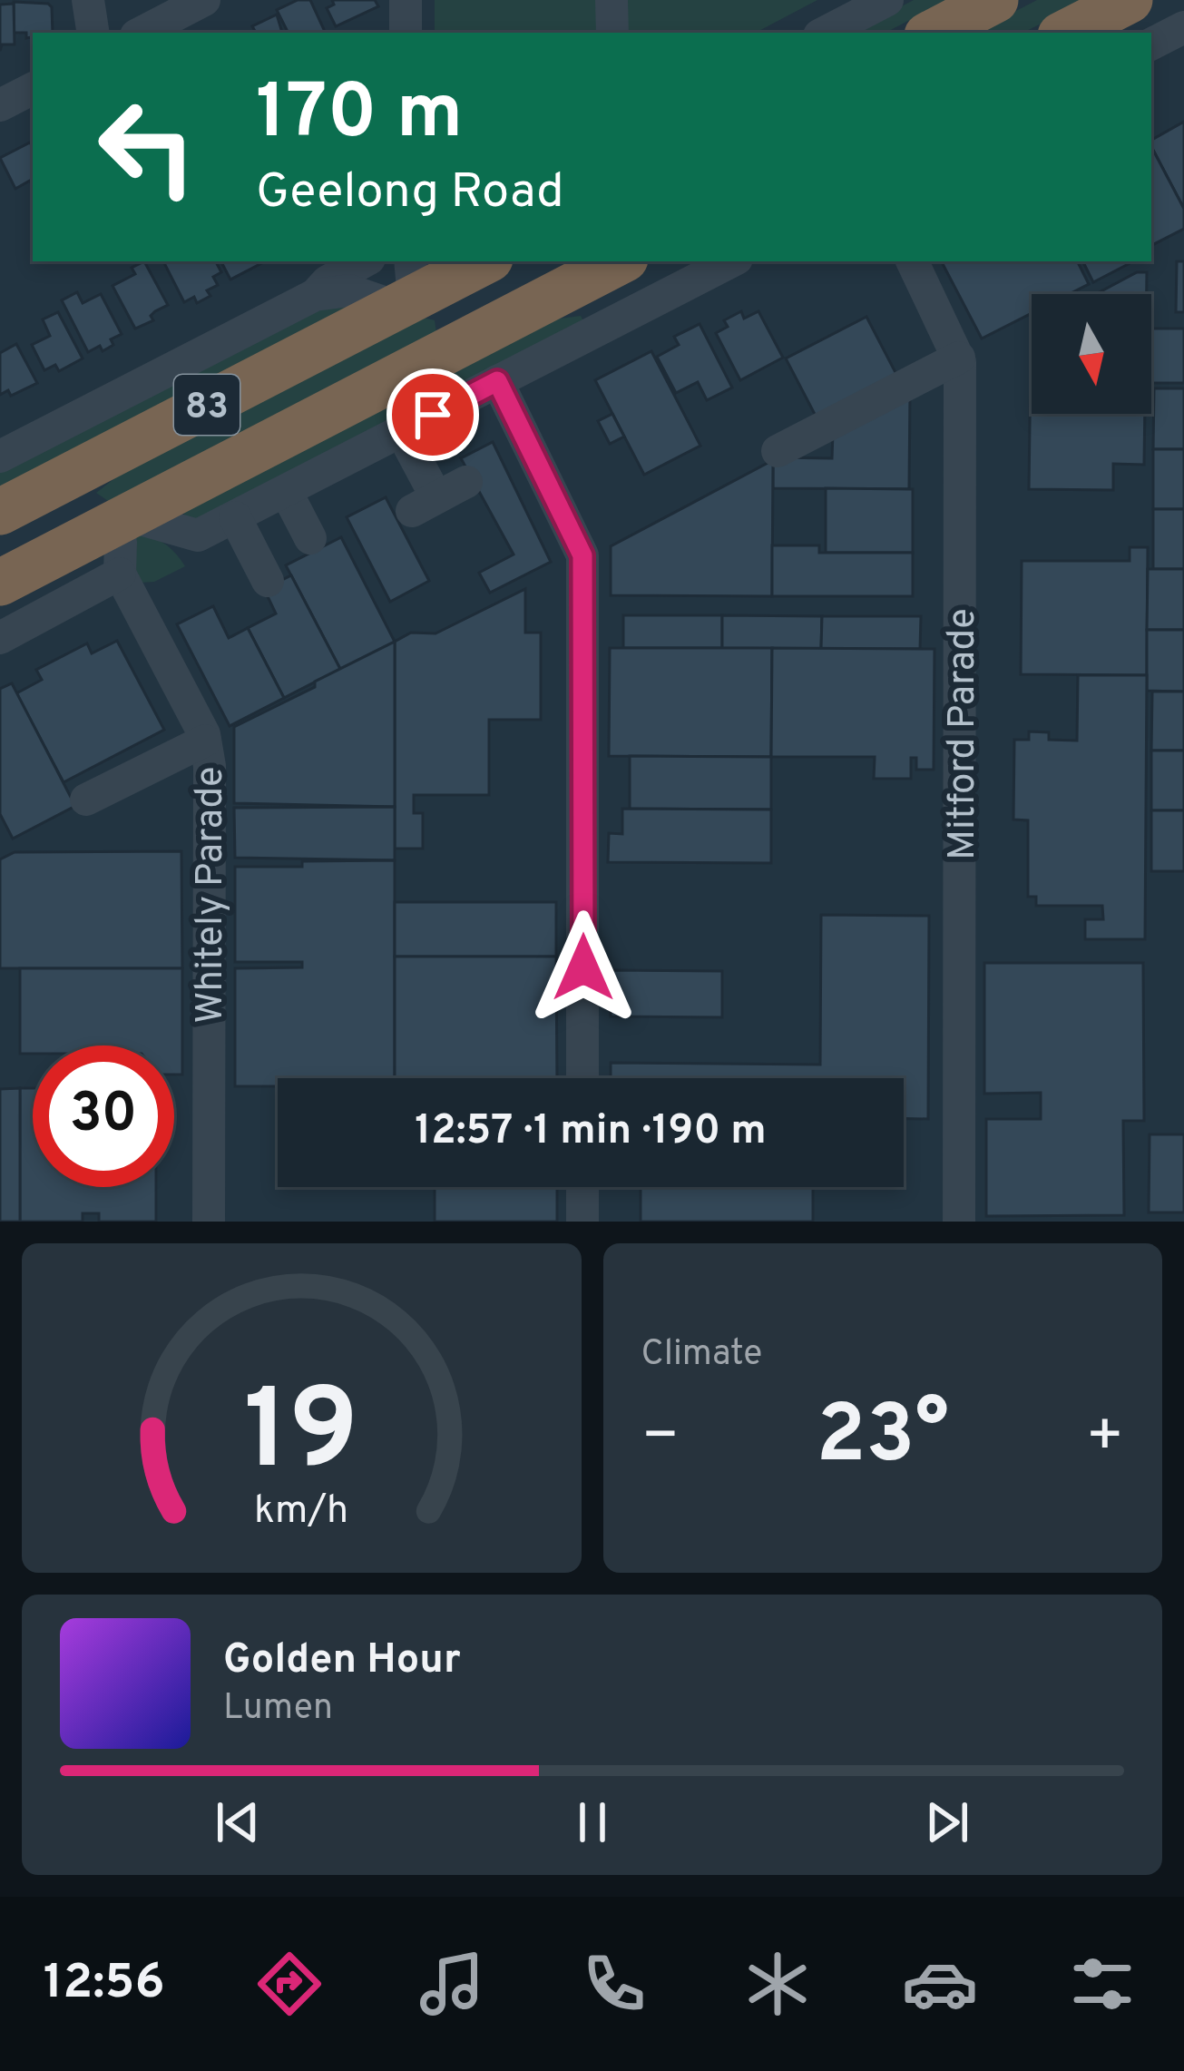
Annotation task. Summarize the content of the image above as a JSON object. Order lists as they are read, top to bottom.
{
  "streets": {
    "highway": ["83"],
    "street": ["Mitford Parade", "Whitely Parade"]
  },
  "crossings": [
    ["83", "Whitely Parade"]
  ],
  "north": "bottom",
  "page": {
    "turn": ["170 m", "Geelong Road"],
    "limit": "30",
    "trip": "12:57 · 1 min · 190 m",
    "tile": "Climate",
    "heat": ["−", "23°", "+"],
    "song": ["Golden Hour", "Lumen"],
    "tabs": "12:56",
    "gauge": ["19", "km/h"]
  }
}
